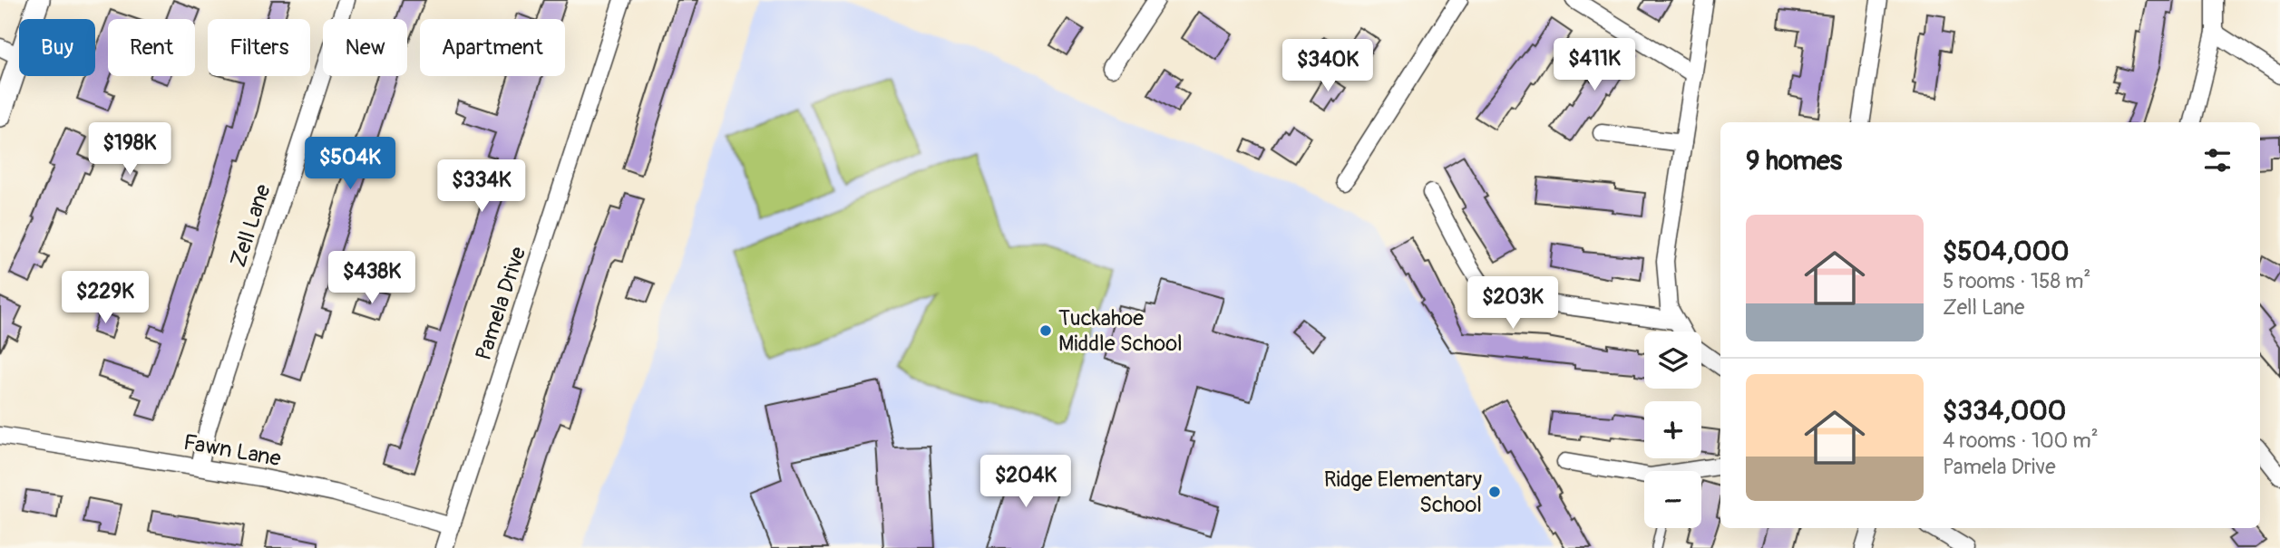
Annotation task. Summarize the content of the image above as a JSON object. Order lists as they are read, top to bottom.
{
  "streets": {
    "street": ["Zell Lane", "Pamela Drive", "Fawn Lane"]
  },
  "crossings": [
    ["Zell Lane", "Fawn Lane"],
    ["Pamela Drive", "Fawn Lane"]
  ],
  "places": ["Tuckahoe Middle School", "Ridge Elementary School"],
  "page": {
    "chip": [
      "Buy",
      "Rent",
      "Filters",
      "New",
      "Apartment"
    ],
    "price": [
      "$411K",
      "$340K",
      "$198K",
      "$504K",
      "$334K",
      "$438K",
      "$229K",
      "$203K",
      "$204K"
    ],
    "heading": "9 homes",
    "list": [
      {
        "name": "$504,000",
        "note": "5 rooms · 158 m² · Zell Lane"
      },
      {
        "name": "$334,000",
        "note": "4 rooms · 100 m² · Pamela Drive"
      }
    ],
    "map_buttons": ["+", "−"]
  }
}
